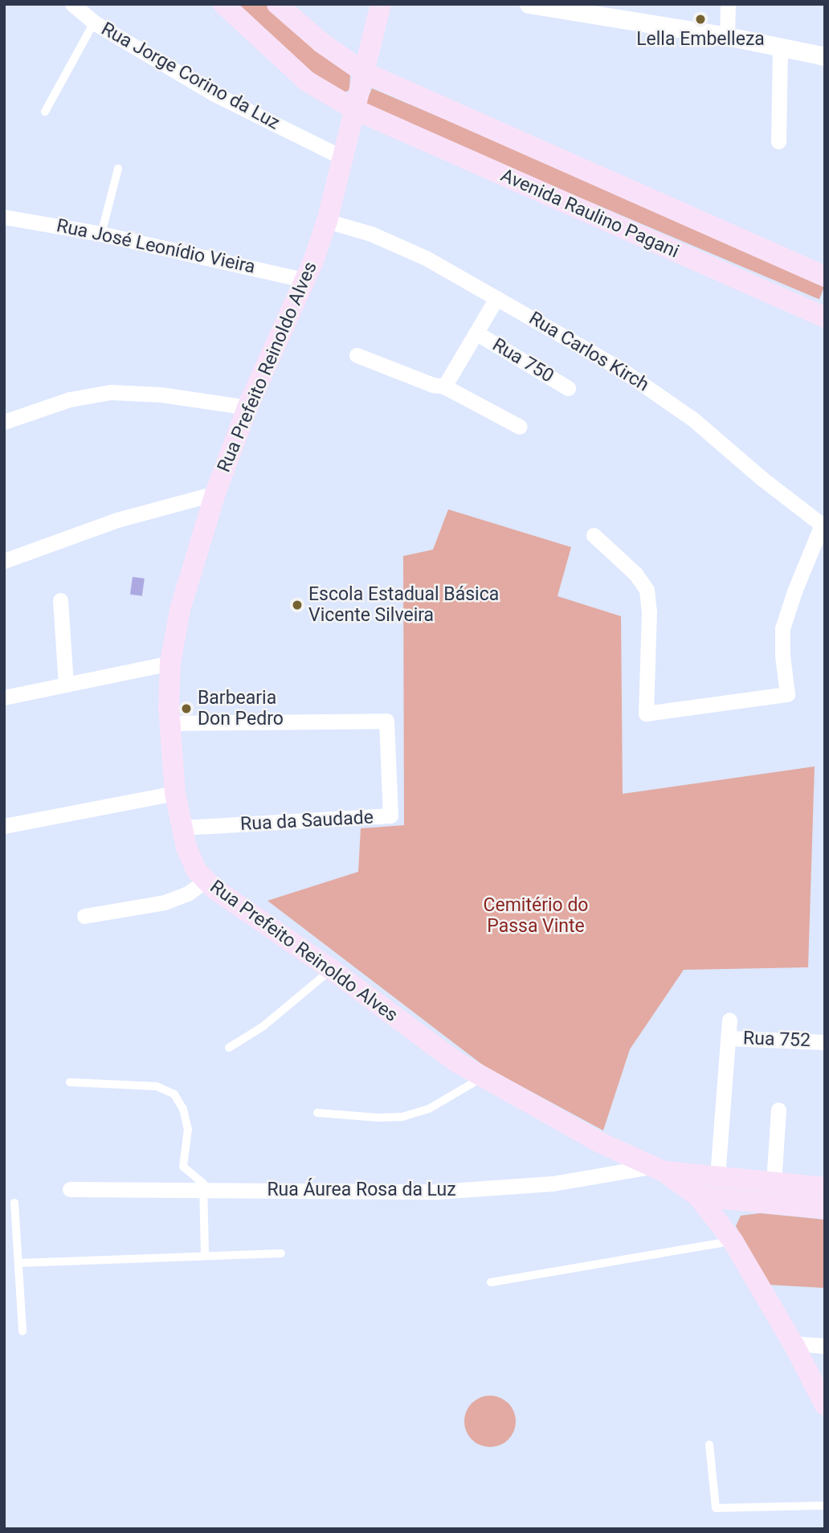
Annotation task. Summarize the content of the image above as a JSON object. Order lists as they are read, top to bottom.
{
  "streets": {
    "main road": ["Avenida Raulino Pagani", "Rua Prefeito Reinoldo Alves"],
    "street": [
      "Rua Jorge Corino da Luz",
      "Rua José Leonídio Vieira",
      "Rua Carlos Kirch",
      "Rua 750",
      "Rua da Saudade",
      "Rua 752",
      "Rua Áurea Rosa da Luz"
    ]
  },
  "crossings": [
    ["Rua Jorge Corino da Luz", "Rua Prefeito Reinoldo Alves"],
    ["Avenida Raulino Pagani", "Rua Prefeito Reinoldo Alves"],
    ["Rua José Leonídio Vieira", "Rua Prefeito Reinoldo Alves"],
    ["Rua Carlos Kirch", "Rua Prefeito Reinoldo Alves"],
    ["Rua Prefeito Reinoldo Alves", "Rua da Saudade"],
    ["Rua Prefeito Reinoldo Alves", "Rua Áurea Rosa da Luz"]
  ],
  "parks": ["Cemitério do Passa Vinte"],
  "places": ["Lella Embelleza", "Escola Estadual Básica Vicente Silveira", "Barbearia Don Pedro"]
}
